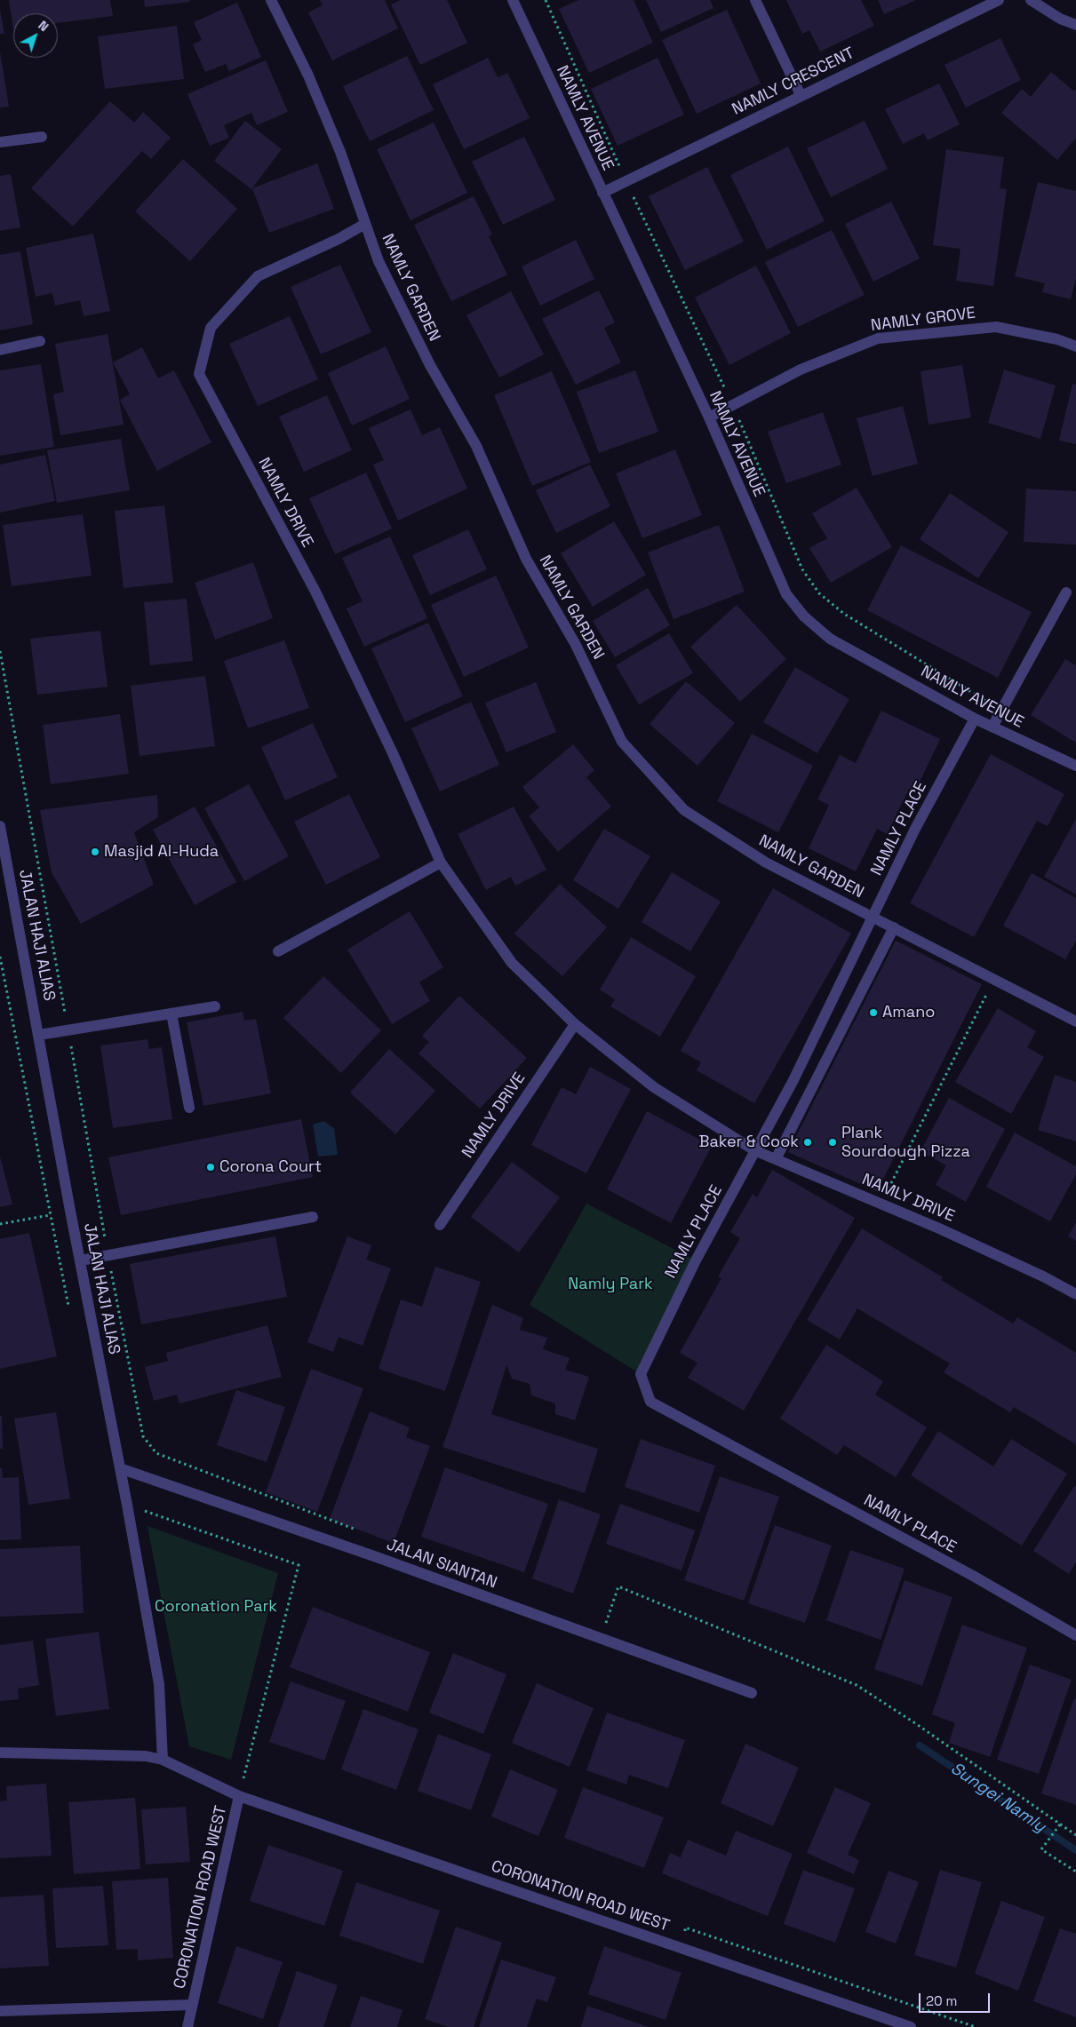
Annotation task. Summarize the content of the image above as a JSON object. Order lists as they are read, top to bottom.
{
  "streets": {
    "street": [
      "NAMLY CRESCENT",
      "NAMLY AVENUE",
      "NAMLY GARDEN",
      "NAMLY GROVE",
      "NAMLY DRIVE",
      "NAMLY PLACE",
      "JALAN HAJI ALIAS",
      "JALAN SIANTAN",
      "CORONATION ROAD WEST"
    ]
  },
  "crossings": [
    ["NAMLY CRESCENT", "NAMLY AVENUE"],
    ["NAMLY AVENUE", "NAMLY GROVE"],
    ["NAMLY AVENUE", "NAMLY PLACE"],
    ["NAMLY GARDEN", "NAMLY DRIVE"],
    ["NAMLY GARDEN", "NAMLY PLACE"],
    ["NAMLY DRIVE", "NAMLY PLACE"],
    ["JALAN HAJI ALIAS", "JALAN SIANTAN"],
    ["JALAN HAJI ALIAS", "CORONATION ROAD WEST"]
  ],
  "water": ["Sungei Namly"],
  "parks": ["Namly Park", "Coronation Park"],
  "places": [
    "Masjid Al-Huda",
    "Amano",
    "Baker & Cook",
    "Plank Sourdough Pizza",
    "Corona Court"
  ],
  "scale_bar": "20 m",
  "north": "top right"
}
